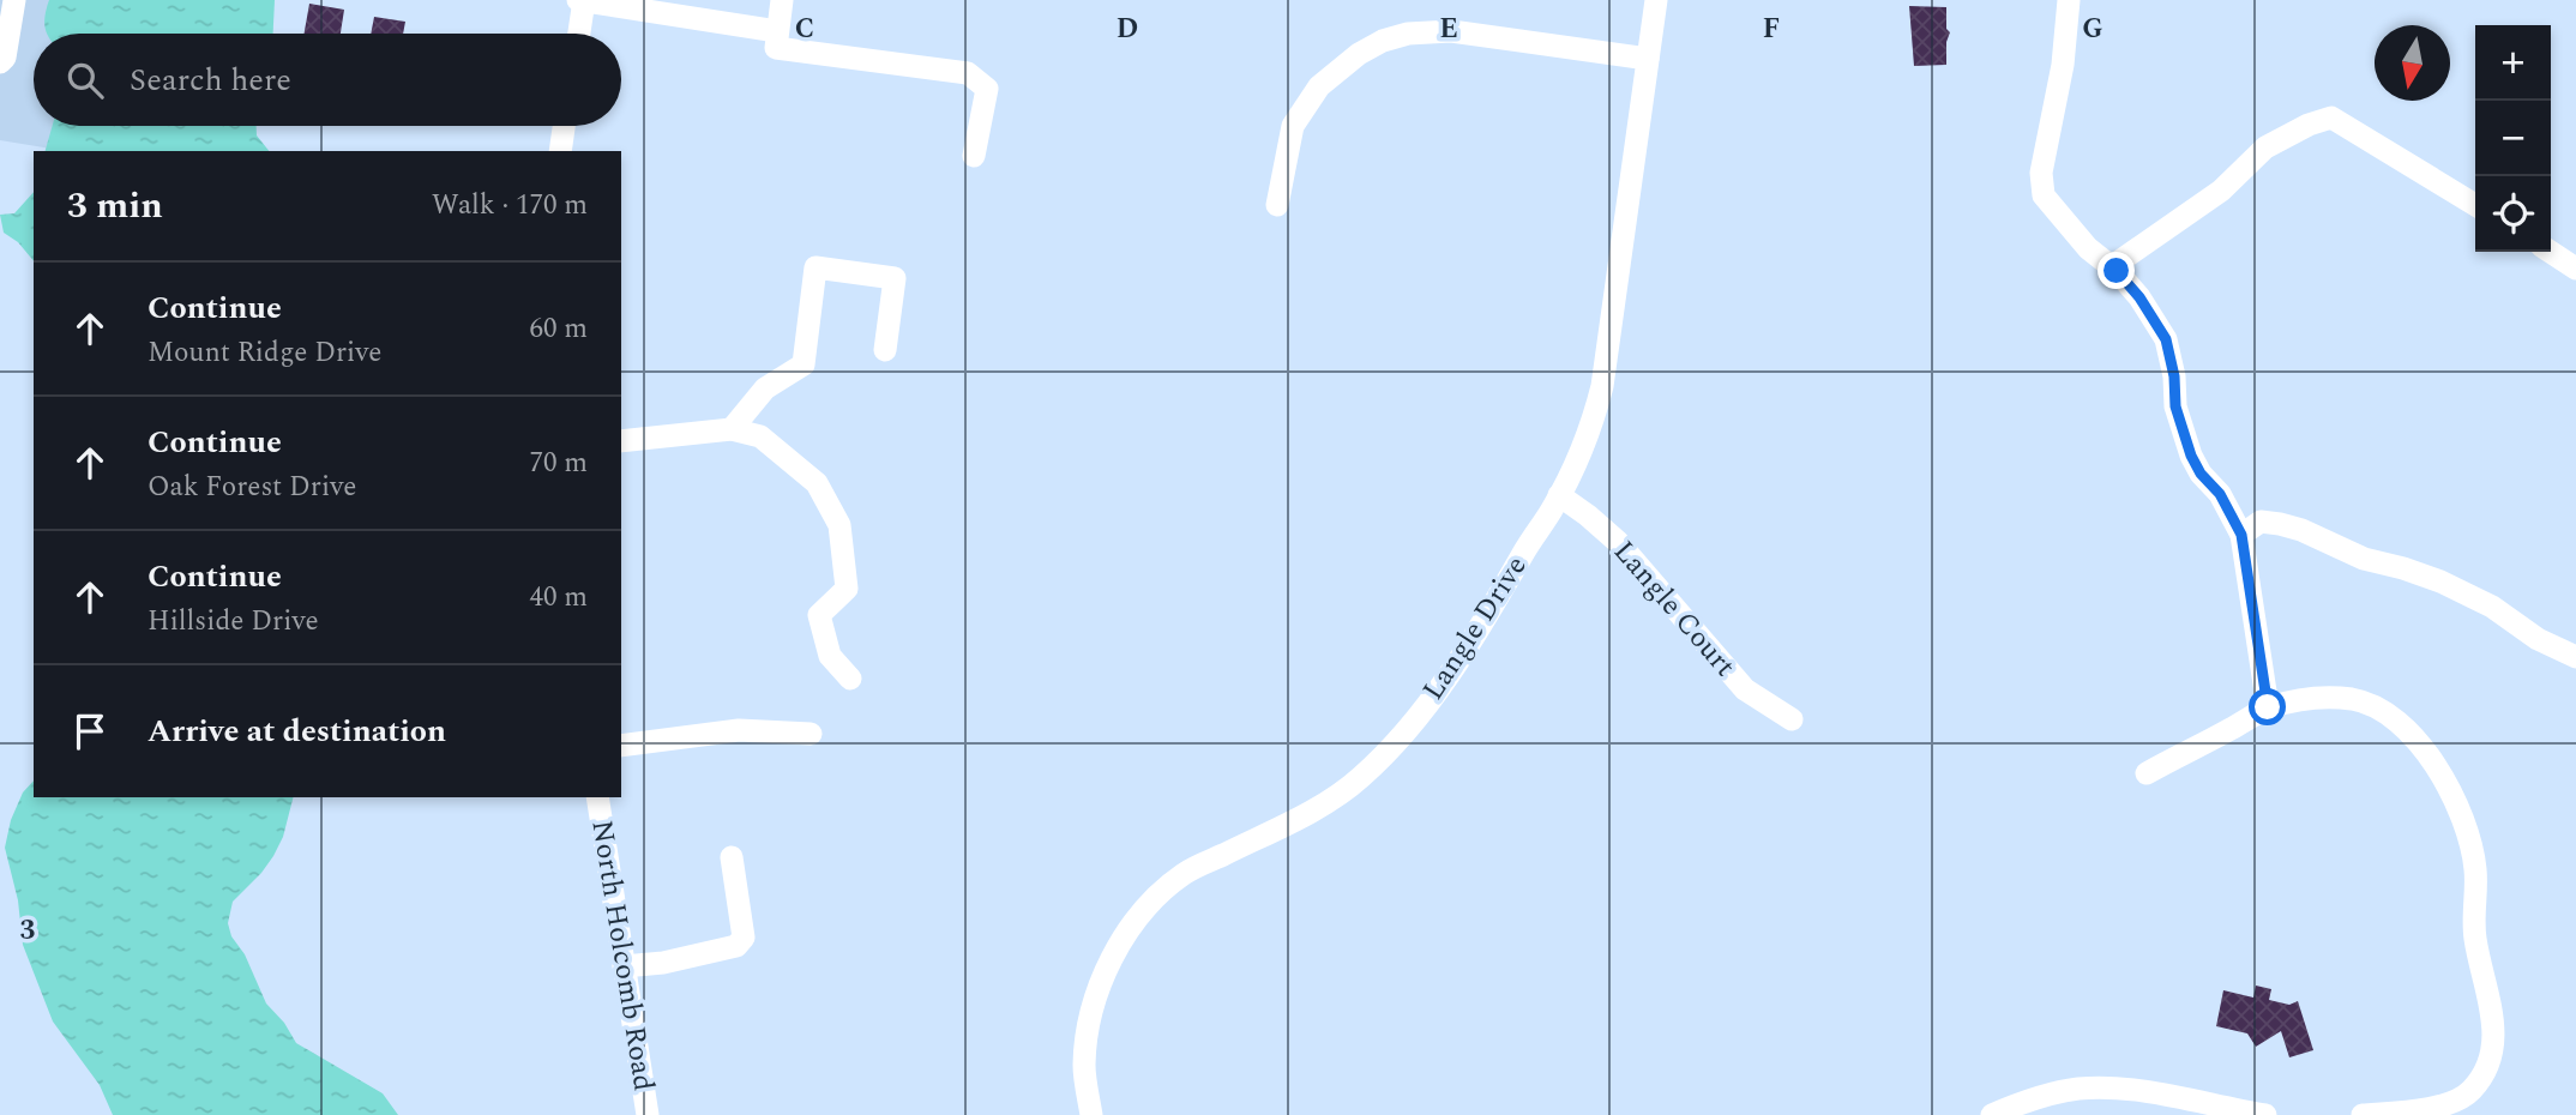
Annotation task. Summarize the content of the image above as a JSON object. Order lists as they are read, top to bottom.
{
  "streets": {
    "street": ["Langle Court", "Langle Drive", "North Holcomb Road"]
  },
  "crossings": [
    ["Langle Court", "Langle Drive"]
  ],
  "north": "bottom",
  "page": {
    "map_buttons": ["+", "−"],
    "search": "Search here",
    "heading": ["3 min", "Walk · 170 m"],
    "list": [
      ["Continue", "Mount Ridge Drive", "60 m"],
      ["Continue", "Oak Forest Drive", "70 m"],
      ["Continue", "Hillside Drive", "40 m"],
      "Arrive at destination"
    ]
  },
  "grid": {
    "columns": [
      "C",
      "D",
      "E",
      "F",
      "G"
    ],
    "rows": ["3"]
  }
}
